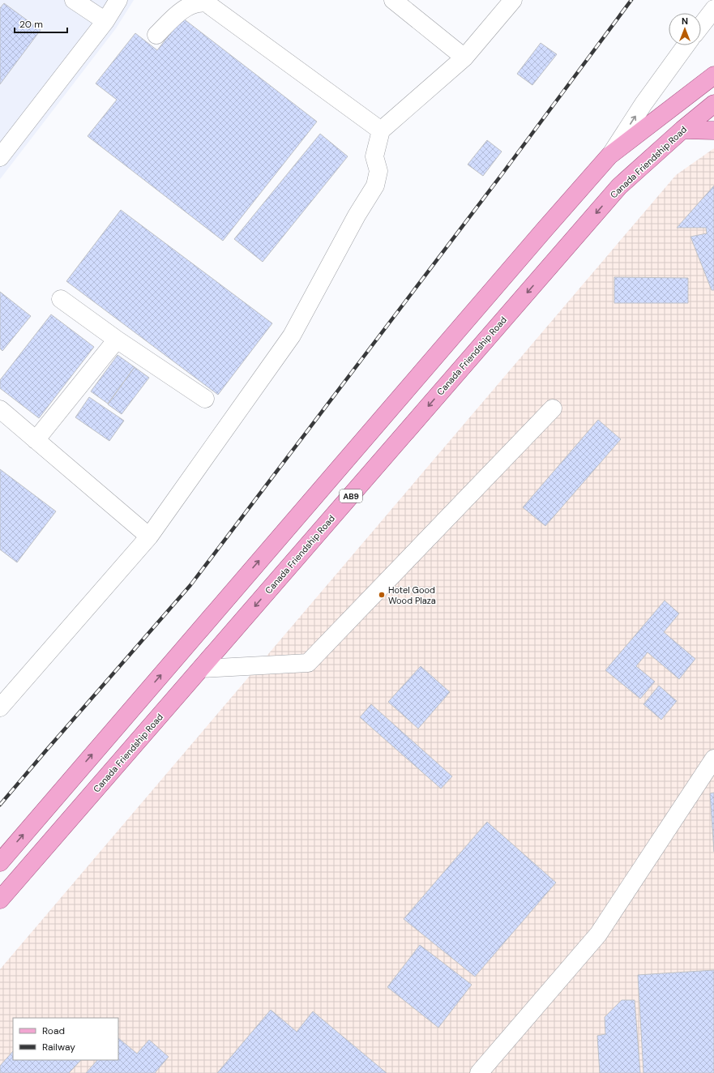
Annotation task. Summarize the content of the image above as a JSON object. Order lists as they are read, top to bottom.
{
  "streets": {
    "main road": ["Canada Friendship Road", "AB9"]
  },
  "places": ["Hotel Good Wood Plaza"],
  "legend": ["Road", "Railway"],
  "scale_bar": "20 m",
  "north": "top"
}
